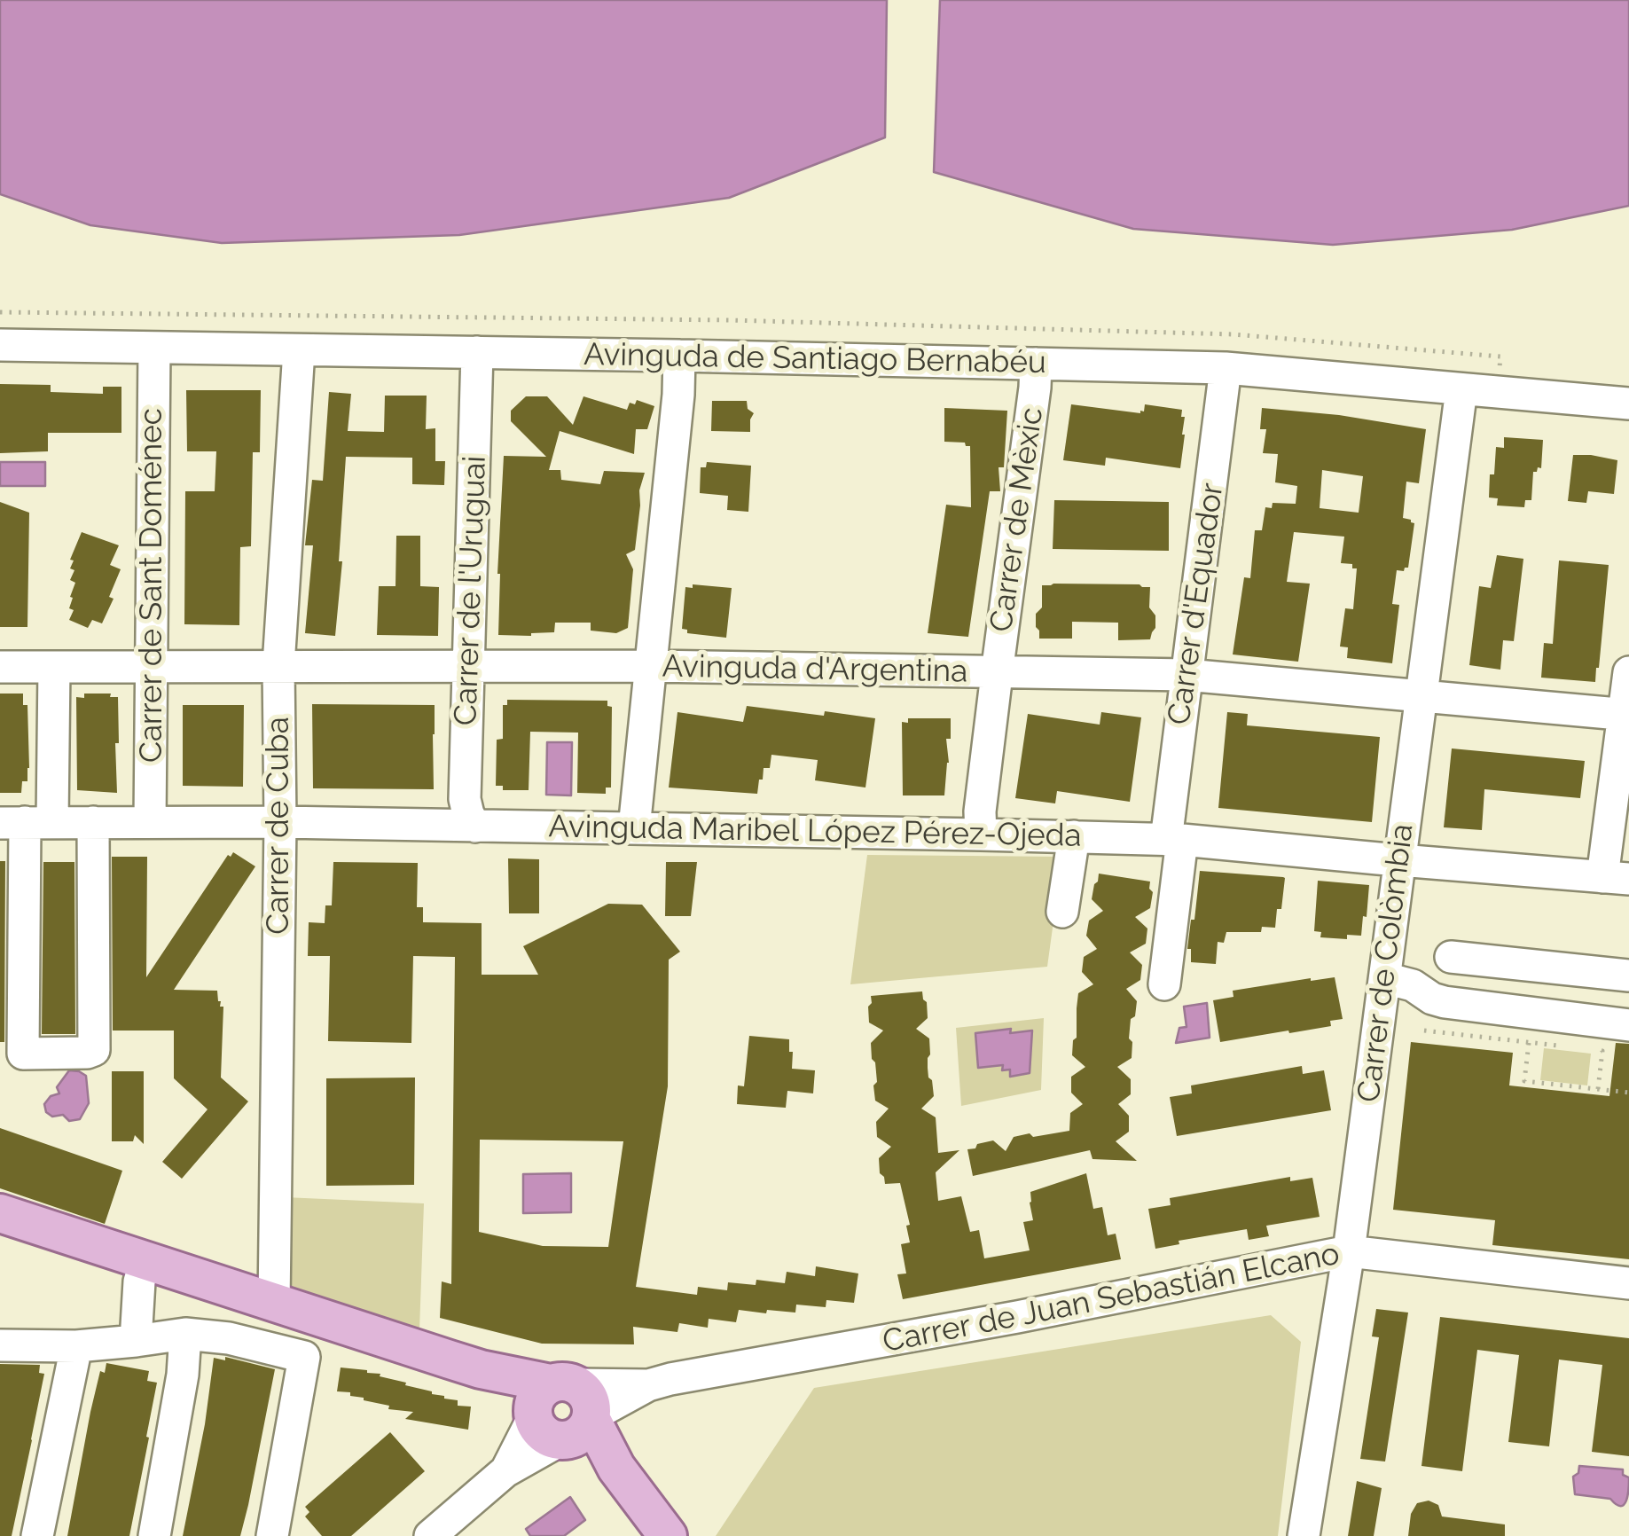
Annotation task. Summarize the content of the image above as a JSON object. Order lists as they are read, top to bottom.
{
  "streets": {
    "street": [
      "Avinguda de Santiago Bernabéu",
      "Carrer de Mèxic",
      "Carrer de Sant Doménec",
      "Carrer de l'Uruguai",
      "Carrer d'Equador",
      "Avinguda d'Argentina",
      "Carrer de Cuba",
      "Avinguda Maribel López Pérez-Ojeda",
      "Carrer de Colòmbia",
      "Carrer de Juan Sebastián Elcano"
    ]
  },
  "crossings": [
    ["Avinguda de Santiago Bernabéu", "Carrer de Mèxic"],
    ["Avinguda de Santiago Bernabéu", "Carrer de Sant Doménec"],
    ["Avinguda de Santiago Bernabéu", "Carrer de l'Uruguai"],
    ["Avinguda de Santiago Bernabéu", "Carrer d'Equador"],
    ["Avinguda de Santiago Bernabéu", "Carrer de Cuba"],
    ["Avinguda de Santiago Bernabéu", "Carrer de Colòmbia"],
    ["Carrer de Mèxic", "Avinguda d'Argentina"],
    ["Carrer de Mèxic", "Avinguda Maribel López Pérez-Ojeda"],
    ["Carrer de Sant Doménec", "Avinguda d'Argentina"],
    ["Carrer de Sant Doménec", "Avinguda Maribel López Pérez-Ojeda"],
    ["Carrer de l'Uruguai", "Avinguda d'Argentina"],
    ["Carrer de l'Uruguai", "Avinguda Maribel López Pérez-Ojeda"],
    ["Carrer d'Equador", "Avinguda d'Argentina"],
    ["Carrer d'Equador", "Avinguda Maribel López Pérez-Ojeda"],
    ["Avinguda d'Argentina", "Carrer de Cuba"],
    ["Avinguda d'Argentina", "Carrer de Colòmbia"],
    ["Carrer de Cuba", "Avinguda Maribel López Pérez-Ojeda"],
    ["Avinguda Maribel López Pérez-Ojeda", "Carrer de Colòmbia"],
    ["Carrer de Colòmbia", "Carrer de Juan Sebastián Elcano"]
  ]
}
